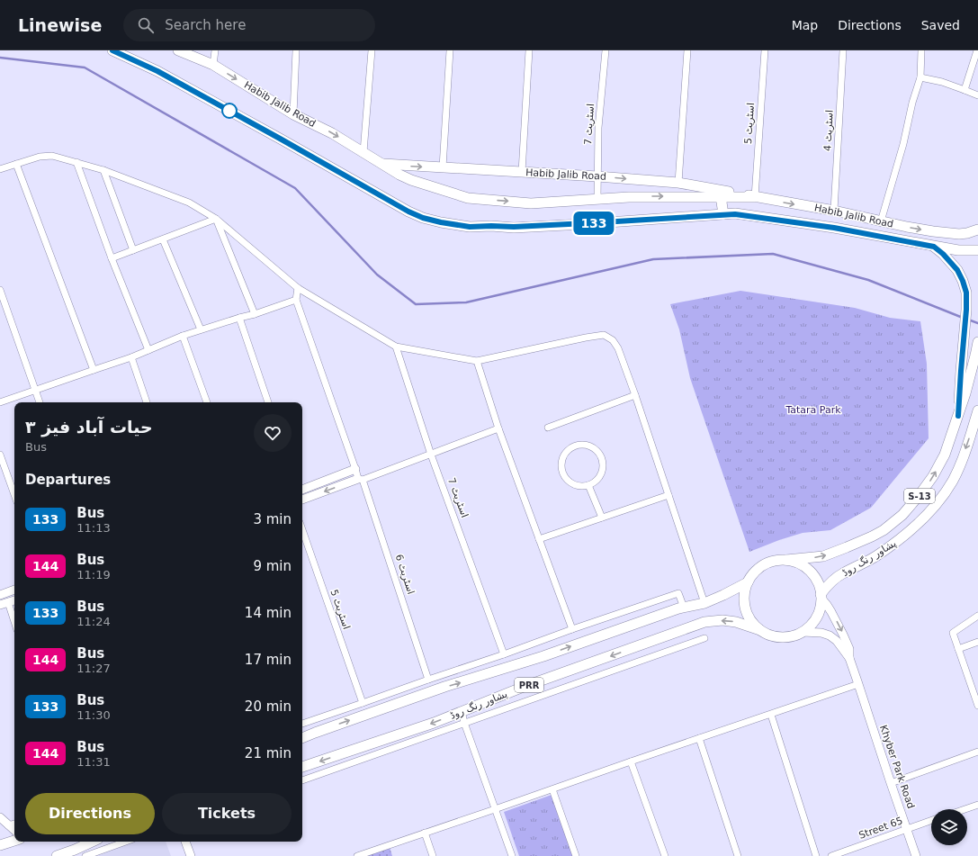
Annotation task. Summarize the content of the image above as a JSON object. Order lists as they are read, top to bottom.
{
  "streets": {
    "main road": [
      "Habib Jalib Road",
      "S-13",
      "پشاور رنگ روڈ",
      "PRR"
    ],
    "street": [
      "اسٹریٹ 5",
      "اسٹریٹ 7",
      "اسٹریٹ 4",
      "اسٹریٹ 6",
      "Khyber Park Road",
      "Street 65"
    ]
  },
  "crossings": [
    ["Habib Jalib Road", "اسٹریٹ 5"],
    ["Habib Jalib Road", "اسٹریٹ 7"],
    ["Habib Jalib Road", "اسٹریٹ 4"],
    ["پشاور رنگ روڈ", "PRR"],
    ["Khyber Park Road", "Street 65"]
  ],
  "parks": ["Tatara Park"],
  "lines": ["bus line 133"],
  "page": {
    "header": "Linewise",
    "search": "Search here",
    "nav": ["Map", "Directions", "Saved"],
    "on_map": "133",
    "heading": [
      ["حیات آباد فیز ۳", "Bus"],
      "Departures"
    ],
    "list": [
      {
        "mark": "133",
        "name": "Bus",
        "note": "11:13",
        "value": "3 min"
      },
      {
        "mark": "144",
        "name": "Bus",
        "note": "11:19",
        "value": "9 min"
      },
      {
        "mark": "133",
        "name": "Bus",
        "note": "11:24",
        "value": "14 min"
      },
      {
        "mark": "144",
        "name": "Bus",
        "note": "11:27",
        "value": "17 min"
      },
      {
        "mark": "133",
        "name": "Bus",
        "note": "11:30",
        "value": "20 min"
      },
      {
        "mark": "144",
        "name": "Bus",
        "note": "11:31",
        "value": "21 min"
      }
    ],
    "buttons": ["Directions", "Tickets"]
  }
}
